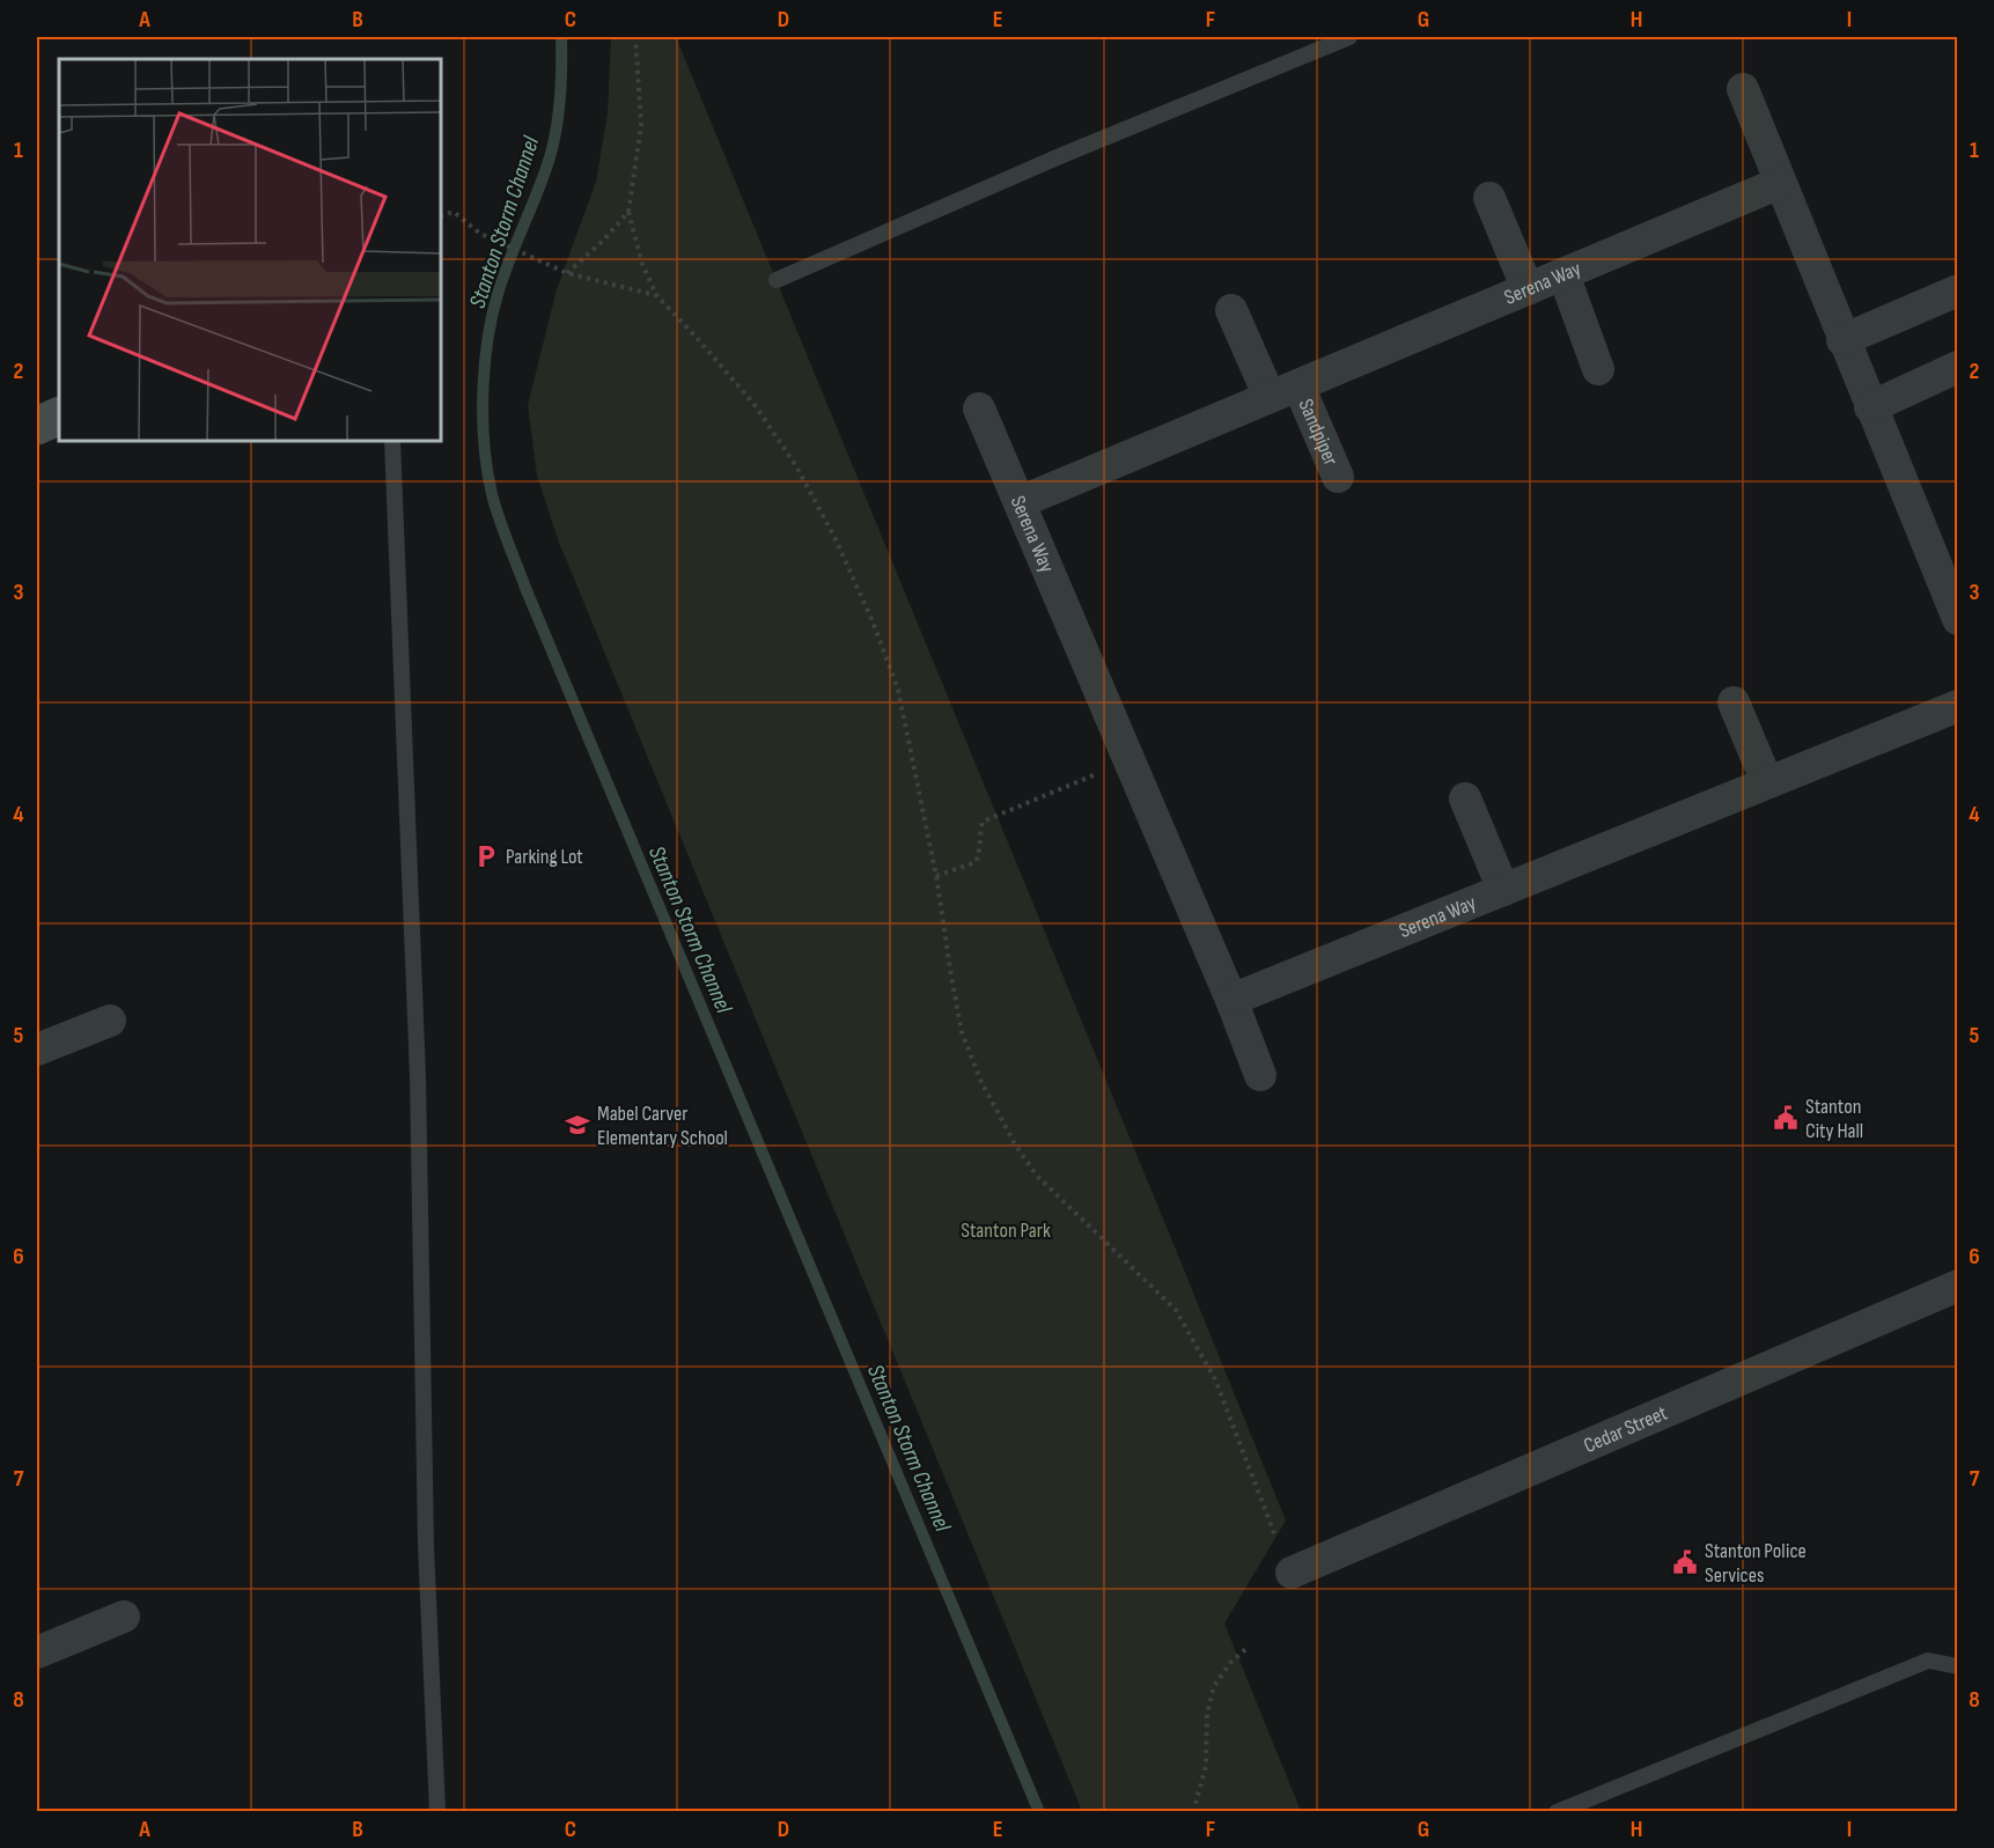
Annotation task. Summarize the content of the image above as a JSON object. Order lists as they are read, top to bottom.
{
  "streets": {
    "street": ["Serena Way", "Sandpiper", "Cedar Street"]
  },
  "crossings": [
    ["Serena Way", "Sandpiper"]
  ],
  "water": ["Stanton Storm Channel"],
  "parks": ["Stanton Park"],
  "places": {
    "parking": ["Parking Lot"],
    "public building": ["Stanton City Hall", "Stanton Police Services"],
    "school or university": ["Mabel Carver Elementary School"]
  },
  "grid": {
    "columns": [
      "A",
      "B",
      "C",
      "D",
      "E",
      "F",
      "G",
      "H",
      "I"
    ],
    "rows": [
      "1",
      "2",
      "3",
      "4",
      "5",
      "6",
      "7",
      "8"
    ]
  }
}
